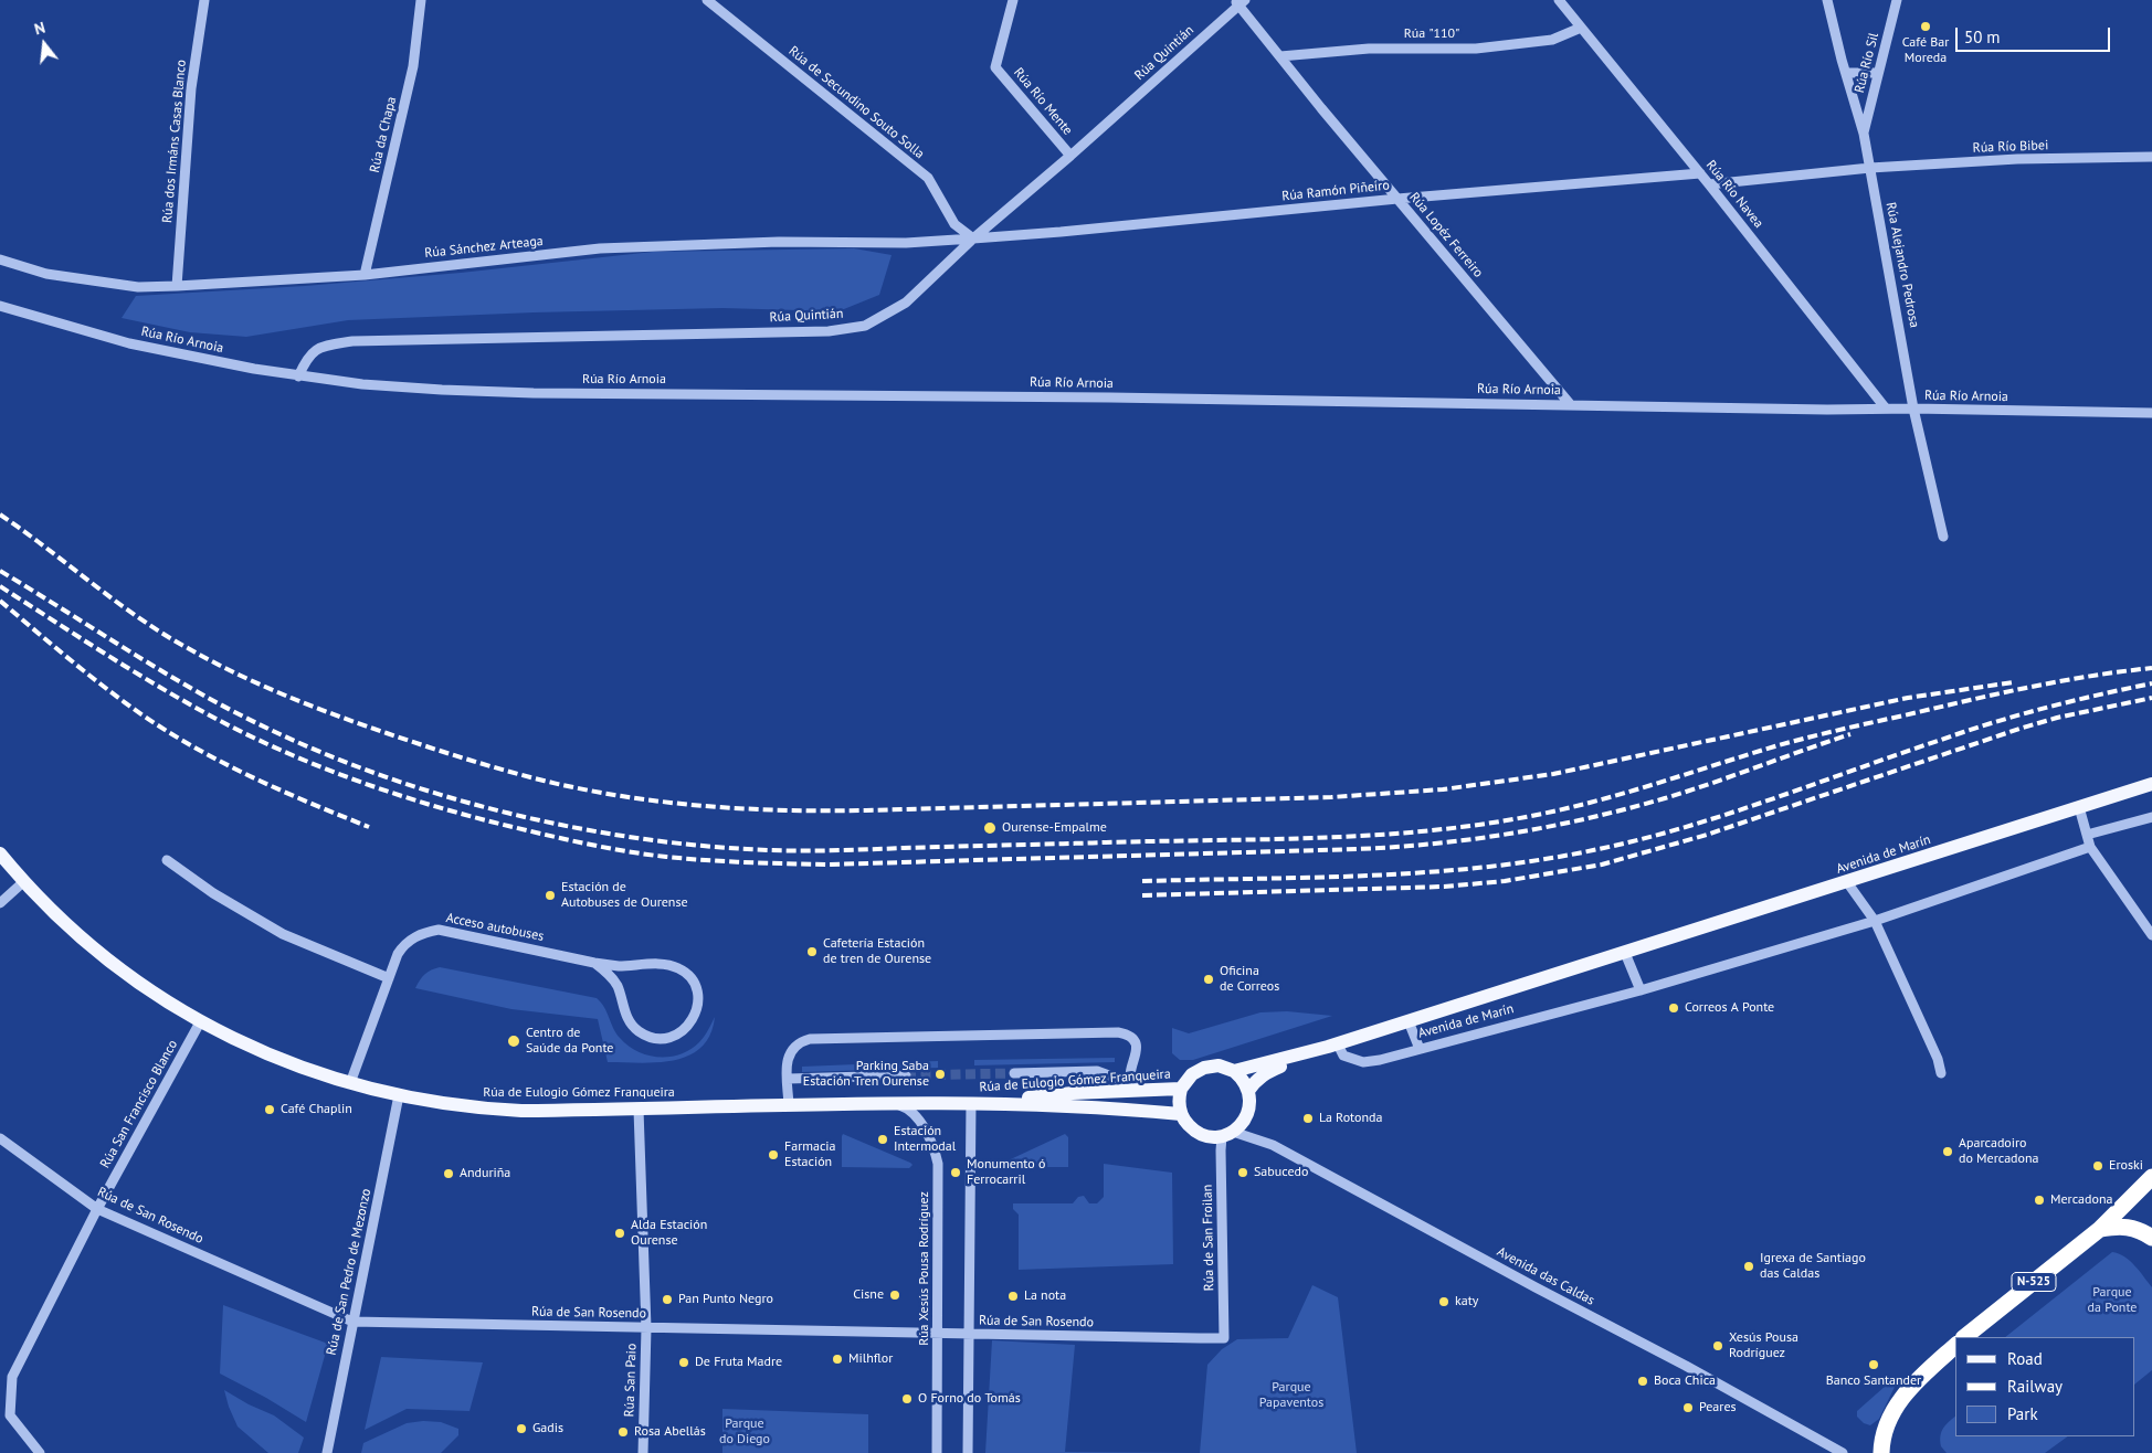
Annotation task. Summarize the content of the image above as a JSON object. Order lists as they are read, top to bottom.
{
  "streets": {
    "highway": ["N-525"],
    "main road": ["Avenida de Marín", "Rúa de Eulogio Gómez Franqueira"],
    "street": [
      "Rúa \"110\"",
      "Rúa Quintián",
      "Rúa Río Sil",
      "Rúa Río Mente",
      "Rúa de Secundino Souto Solla",
      "Rúa da Chapa",
      "Rúa dos Irmáns Casas Blanco",
      "Rúa Río Bibei",
      "Rúa Ramón Piñeiro",
      "Rúa Río Navea",
      "Rúa Lopéz Ferreiro",
      "Rúa Sánchez Arteaga",
      "Rúa Alejandro Pedrosa",
      "Rúa Río Arnoia",
      "Acceso autobuses",
      "Rúa San Francisco Blanco",
      "Rúa de San Rosendo",
      "Rúa de San Froilan",
      "Rúa Xesús Pousa Rodríguez",
      "Rúa de San Pedro de Mezonzo",
      "Avenida das Caldas",
      "Rúa San Paio"
    ]
  },
  "crossings": [
    ["Rúa \"110\"", "Rúa Río Navea"],
    ["Rúa \"110\"", "Rúa Lopéz Ferreiro"],
    ["Rúa Quintián", "Rúa Río Mente"],
    ["Rúa Quintián", "Rúa de Secundino Souto Solla"],
    ["Rúa Quintián", "Rúa Ramón Piñeiro"],
    ["Rúa Quintián", "Rúa Lopéz Ferreiro"],
    ["Rúa Quintián", "Rúa Sánchez Arteaga"],
    ["Rúa Quintián", "Rúa Río Arnoia"],
    ["Rúa Río Sil", "Rúa Alejandro Pedrosa"],
    ["Rúa de Secundino Souto Solla", "Rúa Ramón Piñeiro"],
    ["Rúa de Secundino Souto Solla", "Rúa Sánchez Arteaga"],
    ["Rúa da Chapa", "Rúa Sánchez Arteaga"],
    ["Rúa dos Irmáns Casas Blanco", "Rúa Sánchez Arteaga"],
    ["Rúa Río Bibei", "Rúa Río Navea"],
    ["Rúa Río Bibei", "Rúa Alejandro Pedrosa"],
    ["Rúa Ramón Piñeiro", "Rúa Río Navea"],
    ["Rúa Ramón Piñeiro", "Rúa Lopéz Ferreiro"],
    ["Rúa Ramón Piñeiro", "Rúa Sánchez Arteaga"],
    ["Rúa Río Navea", "Rúa Río Arnoia"],
    ["Rúa Lopéz Ferreiro", "Rúa Río Arnoia"],
    ["Rúa Alejandro Pedrosa", "Rúa Río Arnoia"],
    ["Avenida de Marín", "Rúa de Eulogio Gómez Franqueira"],
    ["Rúa de Eulogio Gómez Franqueira", "Rúa San Francisco Blanco"],
    ["Rúa de Eulogio Gómez Franqueira", "Rúa de San Froilan"],
    ["Rúa de Eulogio Gómez Franqueira", "Rúa Xesús Pousa Rodríguez"],
    ["Rúa de Eulogio Gómez Franqueira", "Rúa de San Pedro de Mezonzo"],
    ["Rúa de Eulogio Gómez Franqueira", "Avenida das Caldas"],
    ["Rúa de Eulogio Gómez Franqueira", "Rúa San Paio"],
    ["Rúa San Francisco Blanco", "Rúa de San Rosendo"],
    ["Rúa de San Rosendo", "Rúa de San Froilan"],
    ["Rúa de San Rosendo", "Rúa Xesús Pousa Rodríguez"],
    ["Rúa de San Rosendo", "Rúa de San Pedro de Mezonzo"],
    ["Rúa de San Rosendo", "Rúa San Paio"],
    ["Rúa de San Froilan", "Avenida das Caldas"]
  ],
  "parks": ["Parque da Ponte", "Parque Papaventos", "Parque do Diego"],
  "places": [
    "Café Bar Moreda",
    "Ourense-Empalme",
    "Estación de Autobuses de Ourense",
    "Cafetería Estación de tren de Ourense",
    "Oficina de Correos",
    "Correos A Ponte",
    "Centro de Saúde da Ponte",
    "Parking Saba Estación Tren Ourense",
    "Café Chaplin",
    "La Rotonda",
    "Estación Intermodal",
    "Aparcadoiro do Mercadona",
    "Farmacia Estación",
    "Eroski",
    "Monumento ó Ferrocarril",
    "Sabucedo",
    "Anduriña",
    "Mercadona",
    "Alda Estación Ourense",
    "Igrexa de Santiago das Caldas",
    "Cisne",
    "La nota",
    "Pan Punto Negro",
    "katy",
    "Xesús Pousa Rodríguez",
    "Milhflor",
    "De Fruta Madre",
    "Banco Santander",
    "Boca Chica",
    "O Forno do Tomás",
    "Peares",
    "Gadis",
    "Rosa Abellás"
  ],
  "legend": ["Road", "Railway", "Park"],
  "scale_bar": "50 m",
  "north": "top"
}
